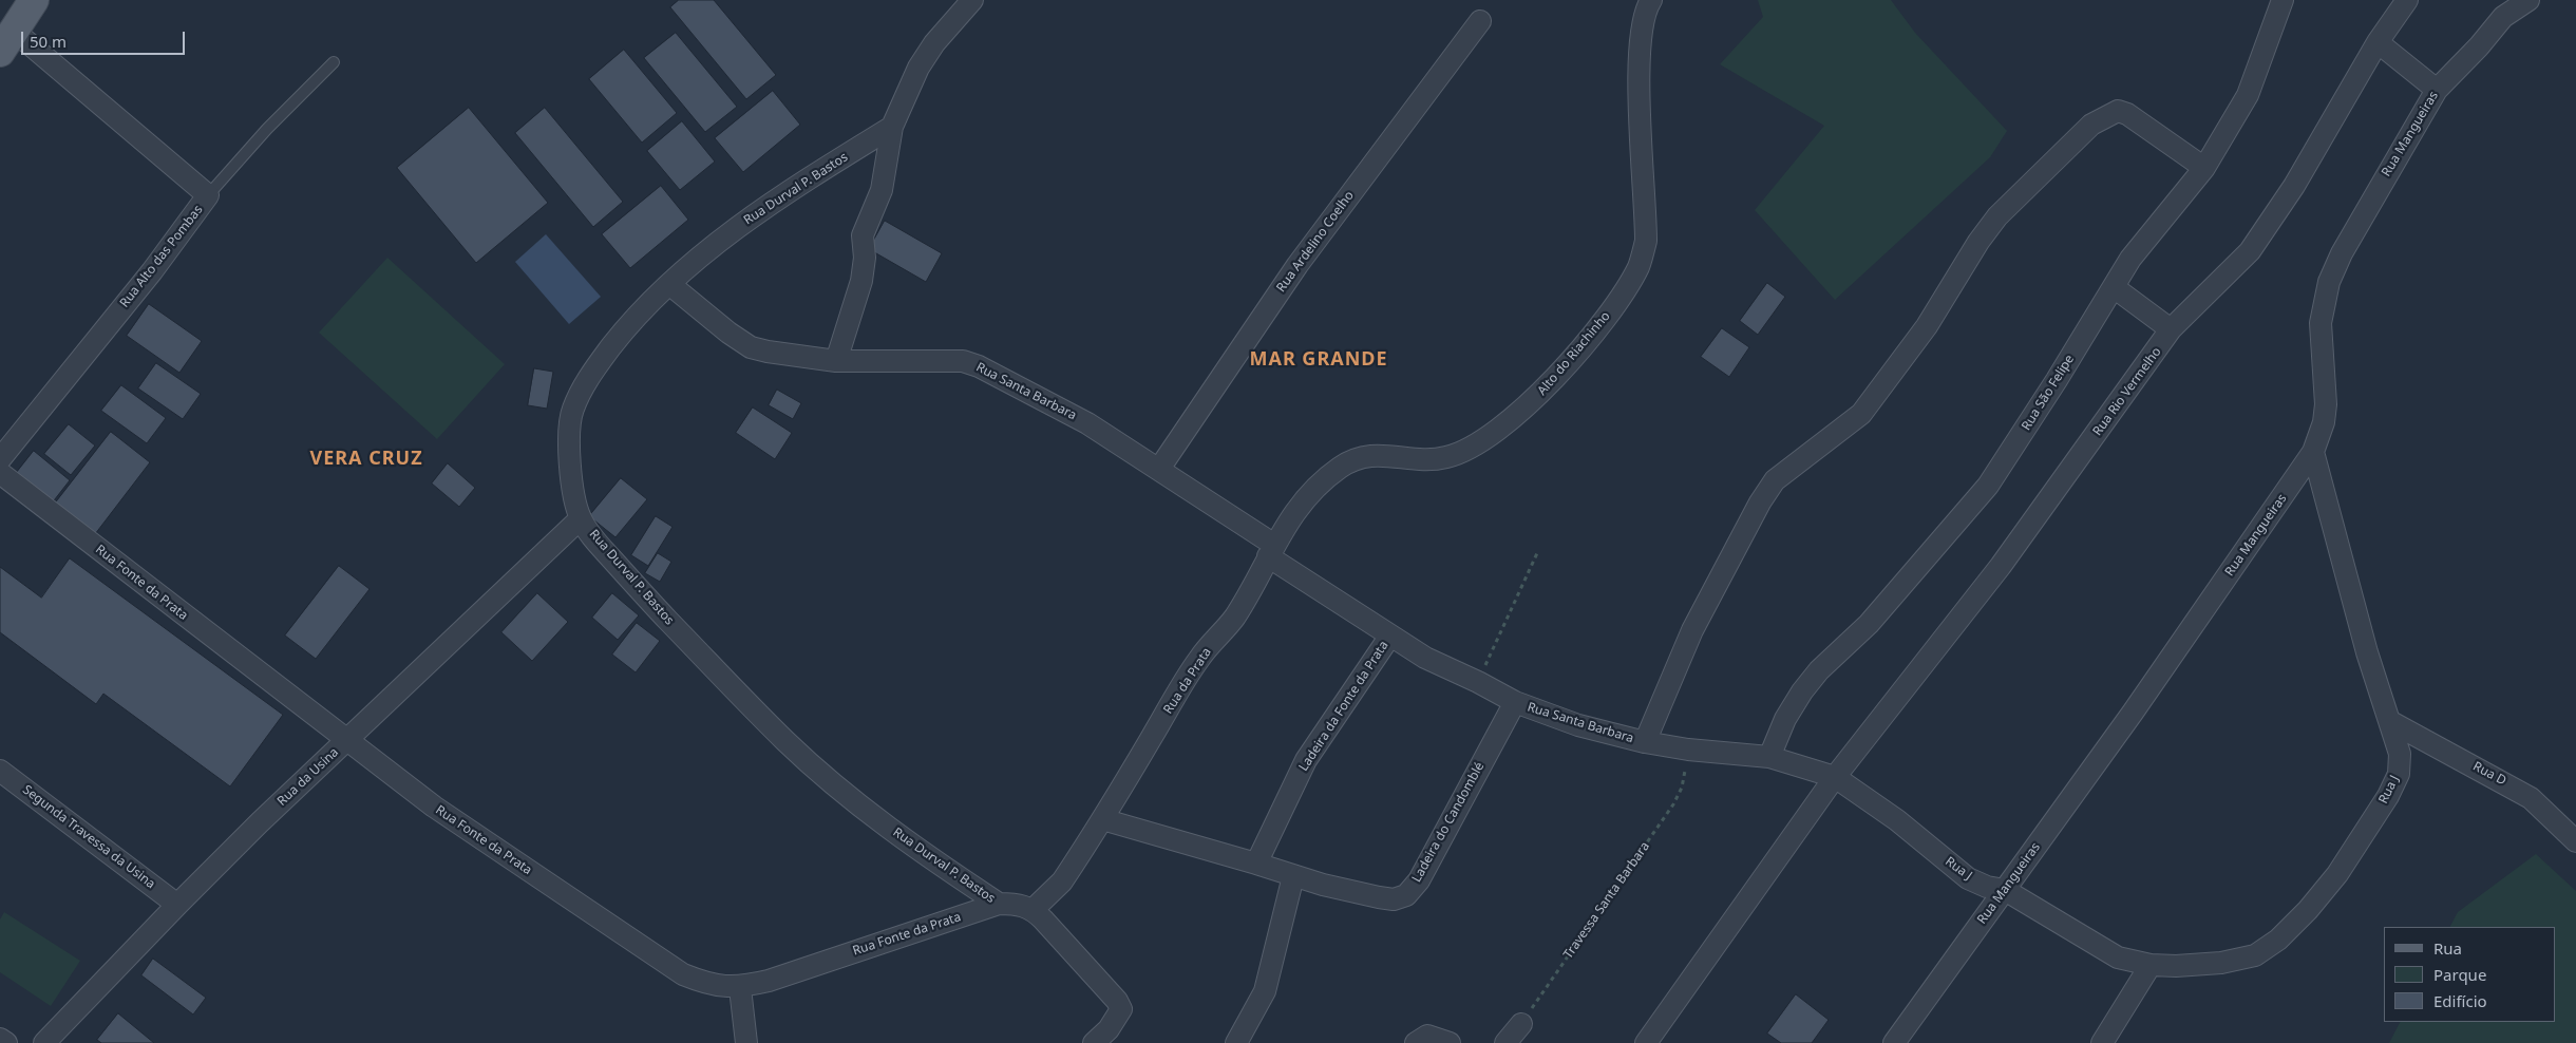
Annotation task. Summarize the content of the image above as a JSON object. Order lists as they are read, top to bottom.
{
  "streets": {
    "street": [
      "Rua Mangueiras",
      "Rua Durval P. Bastos",
      "Rua Ardelino Coelho",
      "Rua Alto das Pombas",
      "Alto do Riachinho",
      "Rua Santa Barbara",
      "Rua Rio Vermelho",
      "Rua São Felipe",
      "Rua Fonte da Prata",
      "Rua da Prata",
      "Ladeira da Fonte da Prata",
      "Rua D",
      "Rua da Usina",
      "Rua J",
      "Ladeira do Candomblé",
      "Segunda Travessa da Usina"
    ],
    "path": ["Travessa Santa Barbara"]
  },
  "crossings": [
    ["Rua Mangueiras", "Rua J"],
    ["Rua Durval P. Bastos", "Rua Santa Barbara"],
    ["Rua Durval P. Bastos", "Rua Fonte da Prata"],
    ["Rua Durval P. Bastos", "Rua da Usina"],
    ["Rua Ardelino Coelho", "Rua Santa Barbara"],
    ["Alto do Riachinho", "Rua Santa Barbara"],
    ["Alto do Riachinho", "Rua da Prata"],
    ["Rua Santa Barbara", "Rua Rio Vermelho"],
    ["Rua Santa Barbara", "Rua São Felipe"],
    ["Rua Santa Barbara", "Rua da Prata"],
    ["Rua Santa Barbara", "Ladeira da Fonte da Prata"],
    ["Rua Santa Barbara", "Rua J"],
    ["Rua Santa Barbara", "Ladeira do Candomblé"],
    ["Rua Santa Barbara", "Travessa Santa Barbara"],
    ["Rua Rio Vermelho", "Rua J"],
    ["Rua Fonte da Prata", "Rua da Usina"],
    ["Rua D", "Rua J"],
    ["Rua da Usina", "Segunda Travessa da Usina"]
  ],
  "districts": ["MAR GRANDE", "VERA CRUZ"],
  "legend": ["Rua", "Parque", "Edifício"],
  "scale_bar": "50 m"
}
